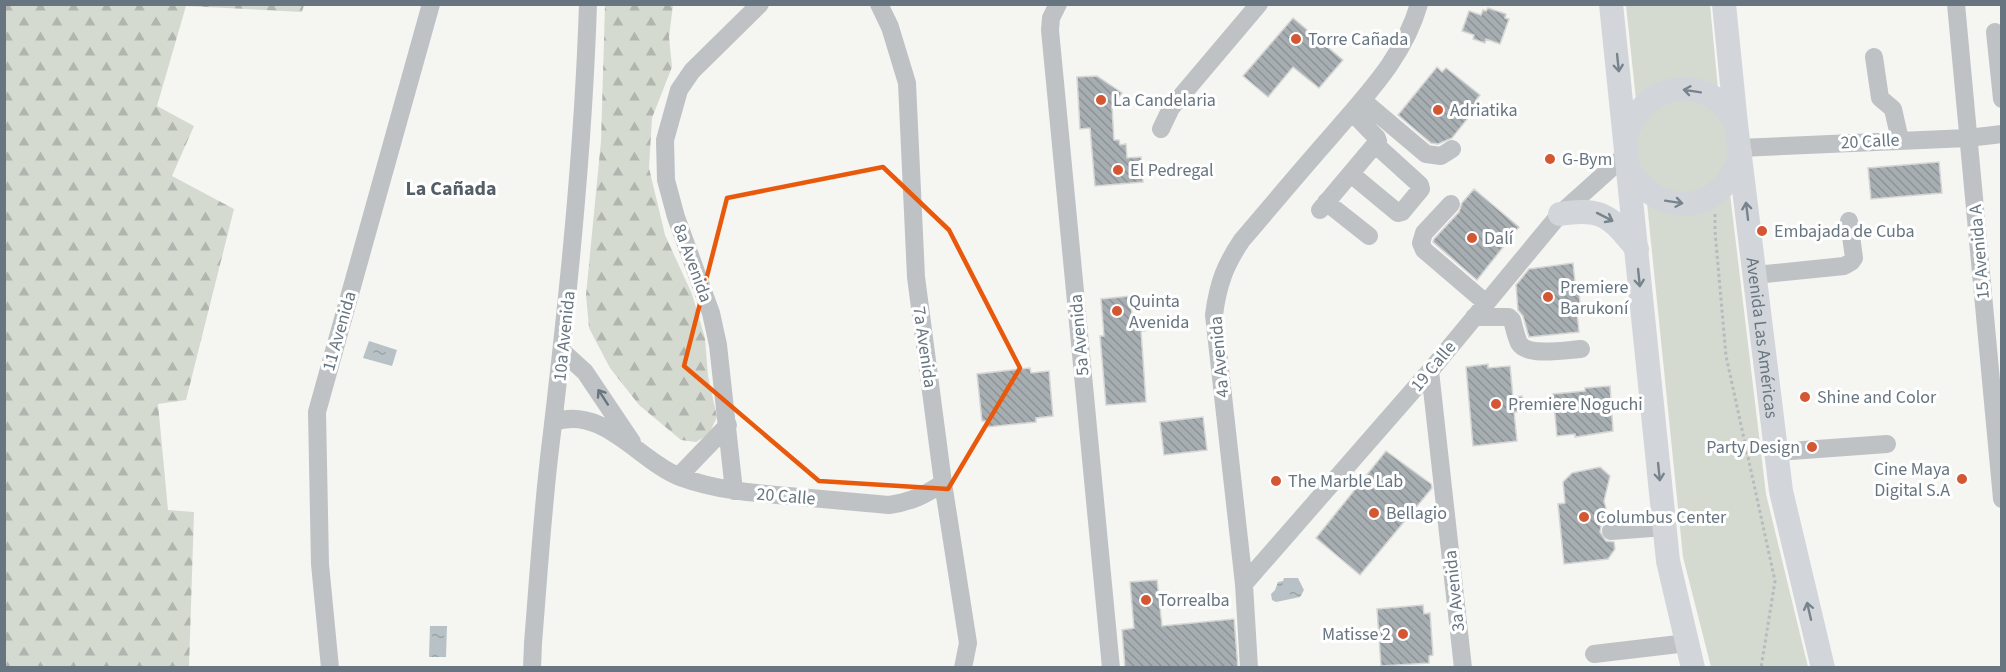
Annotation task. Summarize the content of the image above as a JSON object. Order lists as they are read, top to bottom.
{
  "streets": {
    "main road": ["Avenida Las Américas"],
    "street": [
      "20 Calle",
      "15 Avenida A",
      "8a Avenida",
      "11 Avenida",
      "5a Avenida",
      "10a Avenida",
      "7a Avenida",
      "4a Avenida",
      "19 Calle",
      "3a Avenida"
    ]
  },
  "crossings": [
    ["20 Calle", "15 Avenida A"],
    ["20 Calle", "8a Avenida"],
    ["20 Calle", "10a Avenida"],
    ["20 Calle", "Avenida Las Américas"],
    ["20 Calle", "7a Avenida"],
    ["20 Calle", "19 Calle"],
    ["Avenida Las Américas", "19 Calle"],
    ["4a Avenida", "19 Calle"],
    ["19 Calle", "3a Avenida"]
  ],
  "districts": ["La Cañada"],
  "places": [
    "Torre Cañada",
    "La Candelaria",
    "Adriatika",
    "G-Bym",
    "El Pedregal",
    "Embajada de Cuba",
    "Dalí",
    "Premiere Barukoní",
    "Quinta Avenida",
    "Shine and Color",
    "Premiere Noguchi",
    "Party Design",
    "Cine Maya Digital S.A",
    "The Marble Lab",
    "Bellagio",
    "Columbus Center",
    "Torrealba",
    "Matisse 2"
  ]
}
